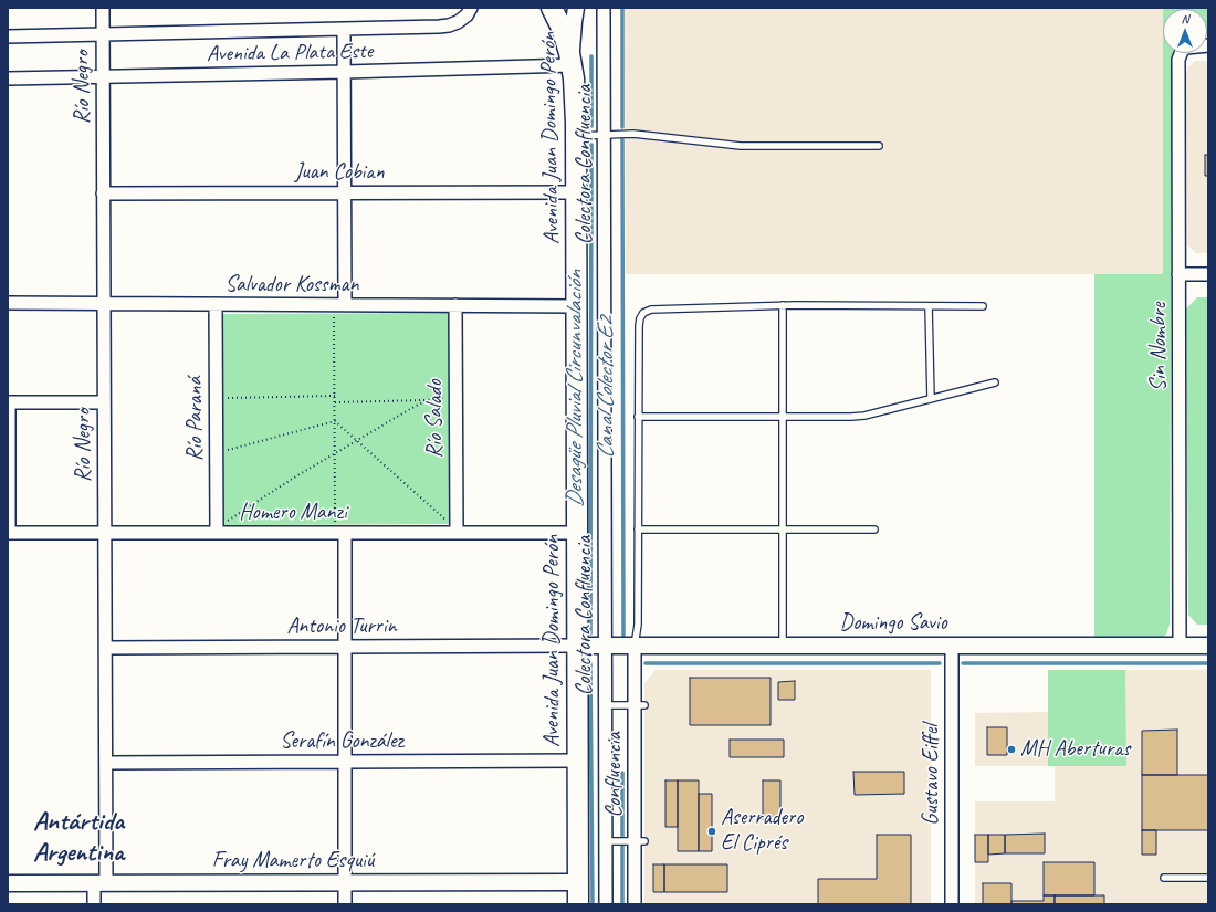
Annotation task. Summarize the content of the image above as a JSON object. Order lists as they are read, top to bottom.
{
  "streets": {
    "main road": ["Avenida Juan Domingo Perón"],
    "street": [
      "Avenida La Plata Este",
      "Río Negro",
      "Colectora Confluencia",
      "Juan Cobian",
      "Salvador Kossman",
      "Sin Nombre",
      "Río Paraná",
      "Río Salado",
      "Homero Manzi",
      "Domingo Savio",
      "Antonio Turrin",
      "Serafín González",
      "Confluencia",
      "Gustavo Eiffel",
      "Fray Mamerto Esquiú"
    ]
  },
  "crossings": [
    ["Avenida La Plata Este", "Río Negro"],
    ["Avenida La Plata Este", "Avenida Juan Domingo Perón"],
    ["Río Negro", "Juan Cobian"],
    ["Río Negro", "Salvador Kossman"],
    ["Río Negro", "Homero Manzi"],
    ["Río Negro", "Antonio Turrin"],
    ["Río Negro", "Serafín González"],
    ["Río Negro", "Fray Mamerto Esquiú"],
    ["Avenida Juan Domingo Perón", "Juan Cobian"],
    ["Avenida Juan Domingo Perón", "Salvador Kossman"],
    ["Avenida Juan Domingo Perón", "Homero Manzi"],
    ["Avenida Juan Domingo Perón", "Domingo Savio"],
    ["Avenida Juan Domingo Perón", "Antonio Turrin"],
    ["Avenida Juan Domingo Perón", "Serafín González"],
    ["Avenida Juan Domingo Perón", "Fray Mamerto Esquiú"],
    ["Colectora Confluencia", "Domingo Savio"],
    ["Salvador Kossman", "Río Paraná"],
    ["Salvador Kossman", "Río Salado"],
    ["Sin Nombre", "Domingo Savio"],
    ["Río Paraná", "Homero Manzi"],
    ["Río Salado", "Homero Manzi"],
    ["Domingo Savio", "Antonio Turrin"],
    ["Domingo Savio", "Confluencia"],
    ["Domingo Savio", "Gustavo Eiffel"]
  ],
  "districts": ["Antártida Argentina"],
  "water": ["Canal Colector E2", "Desagüe Pluvial Circunvalación"],
  "places": ["MH Aberturas", "Aserradero El Ciprés"],
  "north": "top"
}
